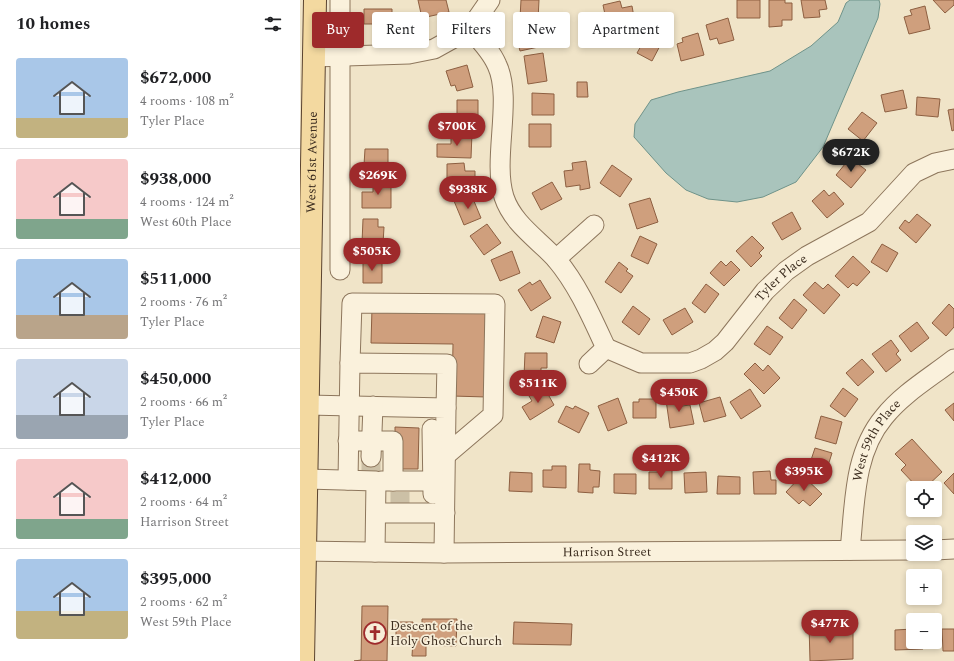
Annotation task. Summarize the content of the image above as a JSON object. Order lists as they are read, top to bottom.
{
  "streets": {
    "main road": ["West 61st Avenue"],
    "street": ["Tyler Place", "West 59th Place", "Harrison Street"]
  },
  "crossings": [
    ["West 61st Avenue", "Harrison Street"],
    ["West 59th Place", "Harrison Street"]
  ],
  "places": {
    "church": ["Descent of the Holy Ghost Church"]
  },
  "page": {
    "heading": "10 homes",
    "chip": [
      "Buy",
      "Rent",
      "Filters",
      "New",
      "Apartment"
    ],
    "list": [
      {
        "name": "$672,000",
        "note": "4 rooms · 108 m² · Tyler Place"
      },
      {
        "name": "$938,000",
        "note": "4 rooms · 124 m² · West 60th Place"
      },
      {
        "name": "$511,000",
        "note": "2 rooms · 76 m² · Tyler Place"
      },
      {
        "name": "$450,000",
        "note": "2 rooms · 66 m² · Tyler Place"
      },
      {
        "name": "$412,000",
        "note": "2 rooms · 64 m² · Harrison Street"
      },
      {
        "name": "$395,000",
        "note": "2 rooms · 62 m² · West 59th Place"
      }
    ],
    "price": [
      "$700K",
      "$672K",
      "$269K",
      "$938K",
      "$505K",
      "$511K",
      "$450K",
      "$412K",
      "$395K",
      "$477K"
    ],
    "map_buttons": ["+", "−"]
  }
}
